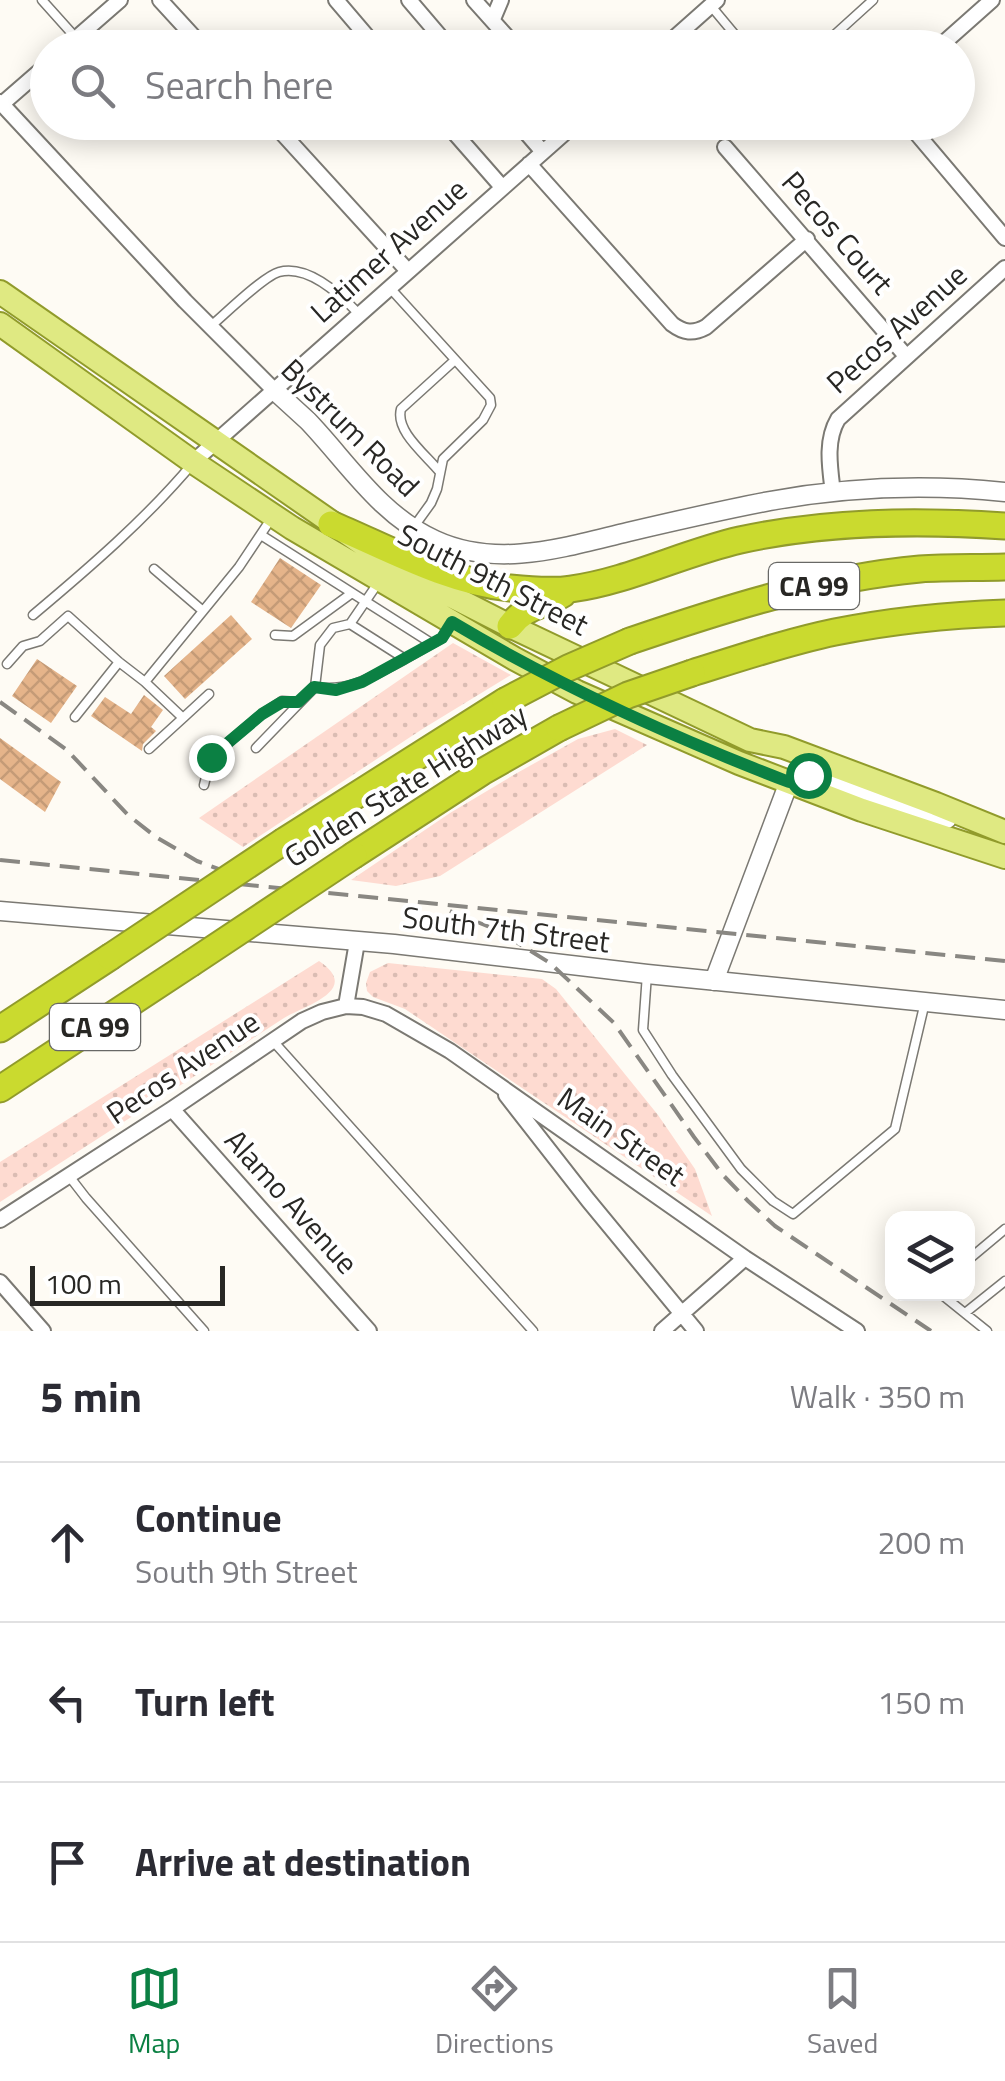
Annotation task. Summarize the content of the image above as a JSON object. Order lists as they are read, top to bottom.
{
  "streets": {
    "highway": ["CA 99", "Golden State Highway"],
    "main road": ["South 9th Street"],
    "street": [
      "Pecos Court",
      "Latimer Avenue",
      "Pecos Avenue",
      "Bystrum Road",
      "South 7th Street",
      "Main Street",
      "Alamo Avenue"
    ]
  },
  "crossings": [
    ["Pecos Court", "Pecos Avenue"],
    ["Latimer Avenue", "Bystrum Road"],
    ["Latimer Avenue", "South 9th Street"],
    ["Pecos Avenue", "Bystrum Road"],
    ["Pecos Avenue", "Main Street"],
    ["Pecos Avenue", "Alamo Avenue"]
  ],
  "scale_bar": "100 m",
  "page": {
    "search": "Search here",
    "scale": "100 m",
    "heading": ["5 min", "Walk · 350 m"],
    "list": [
      ["Continue", "South 9th Street", "200 m"],
      ["Turn left", "150 m"],
      "Arrive at destination"
    ],
    "nav": ["Map", "Directions", "Saved"]
  }
}
